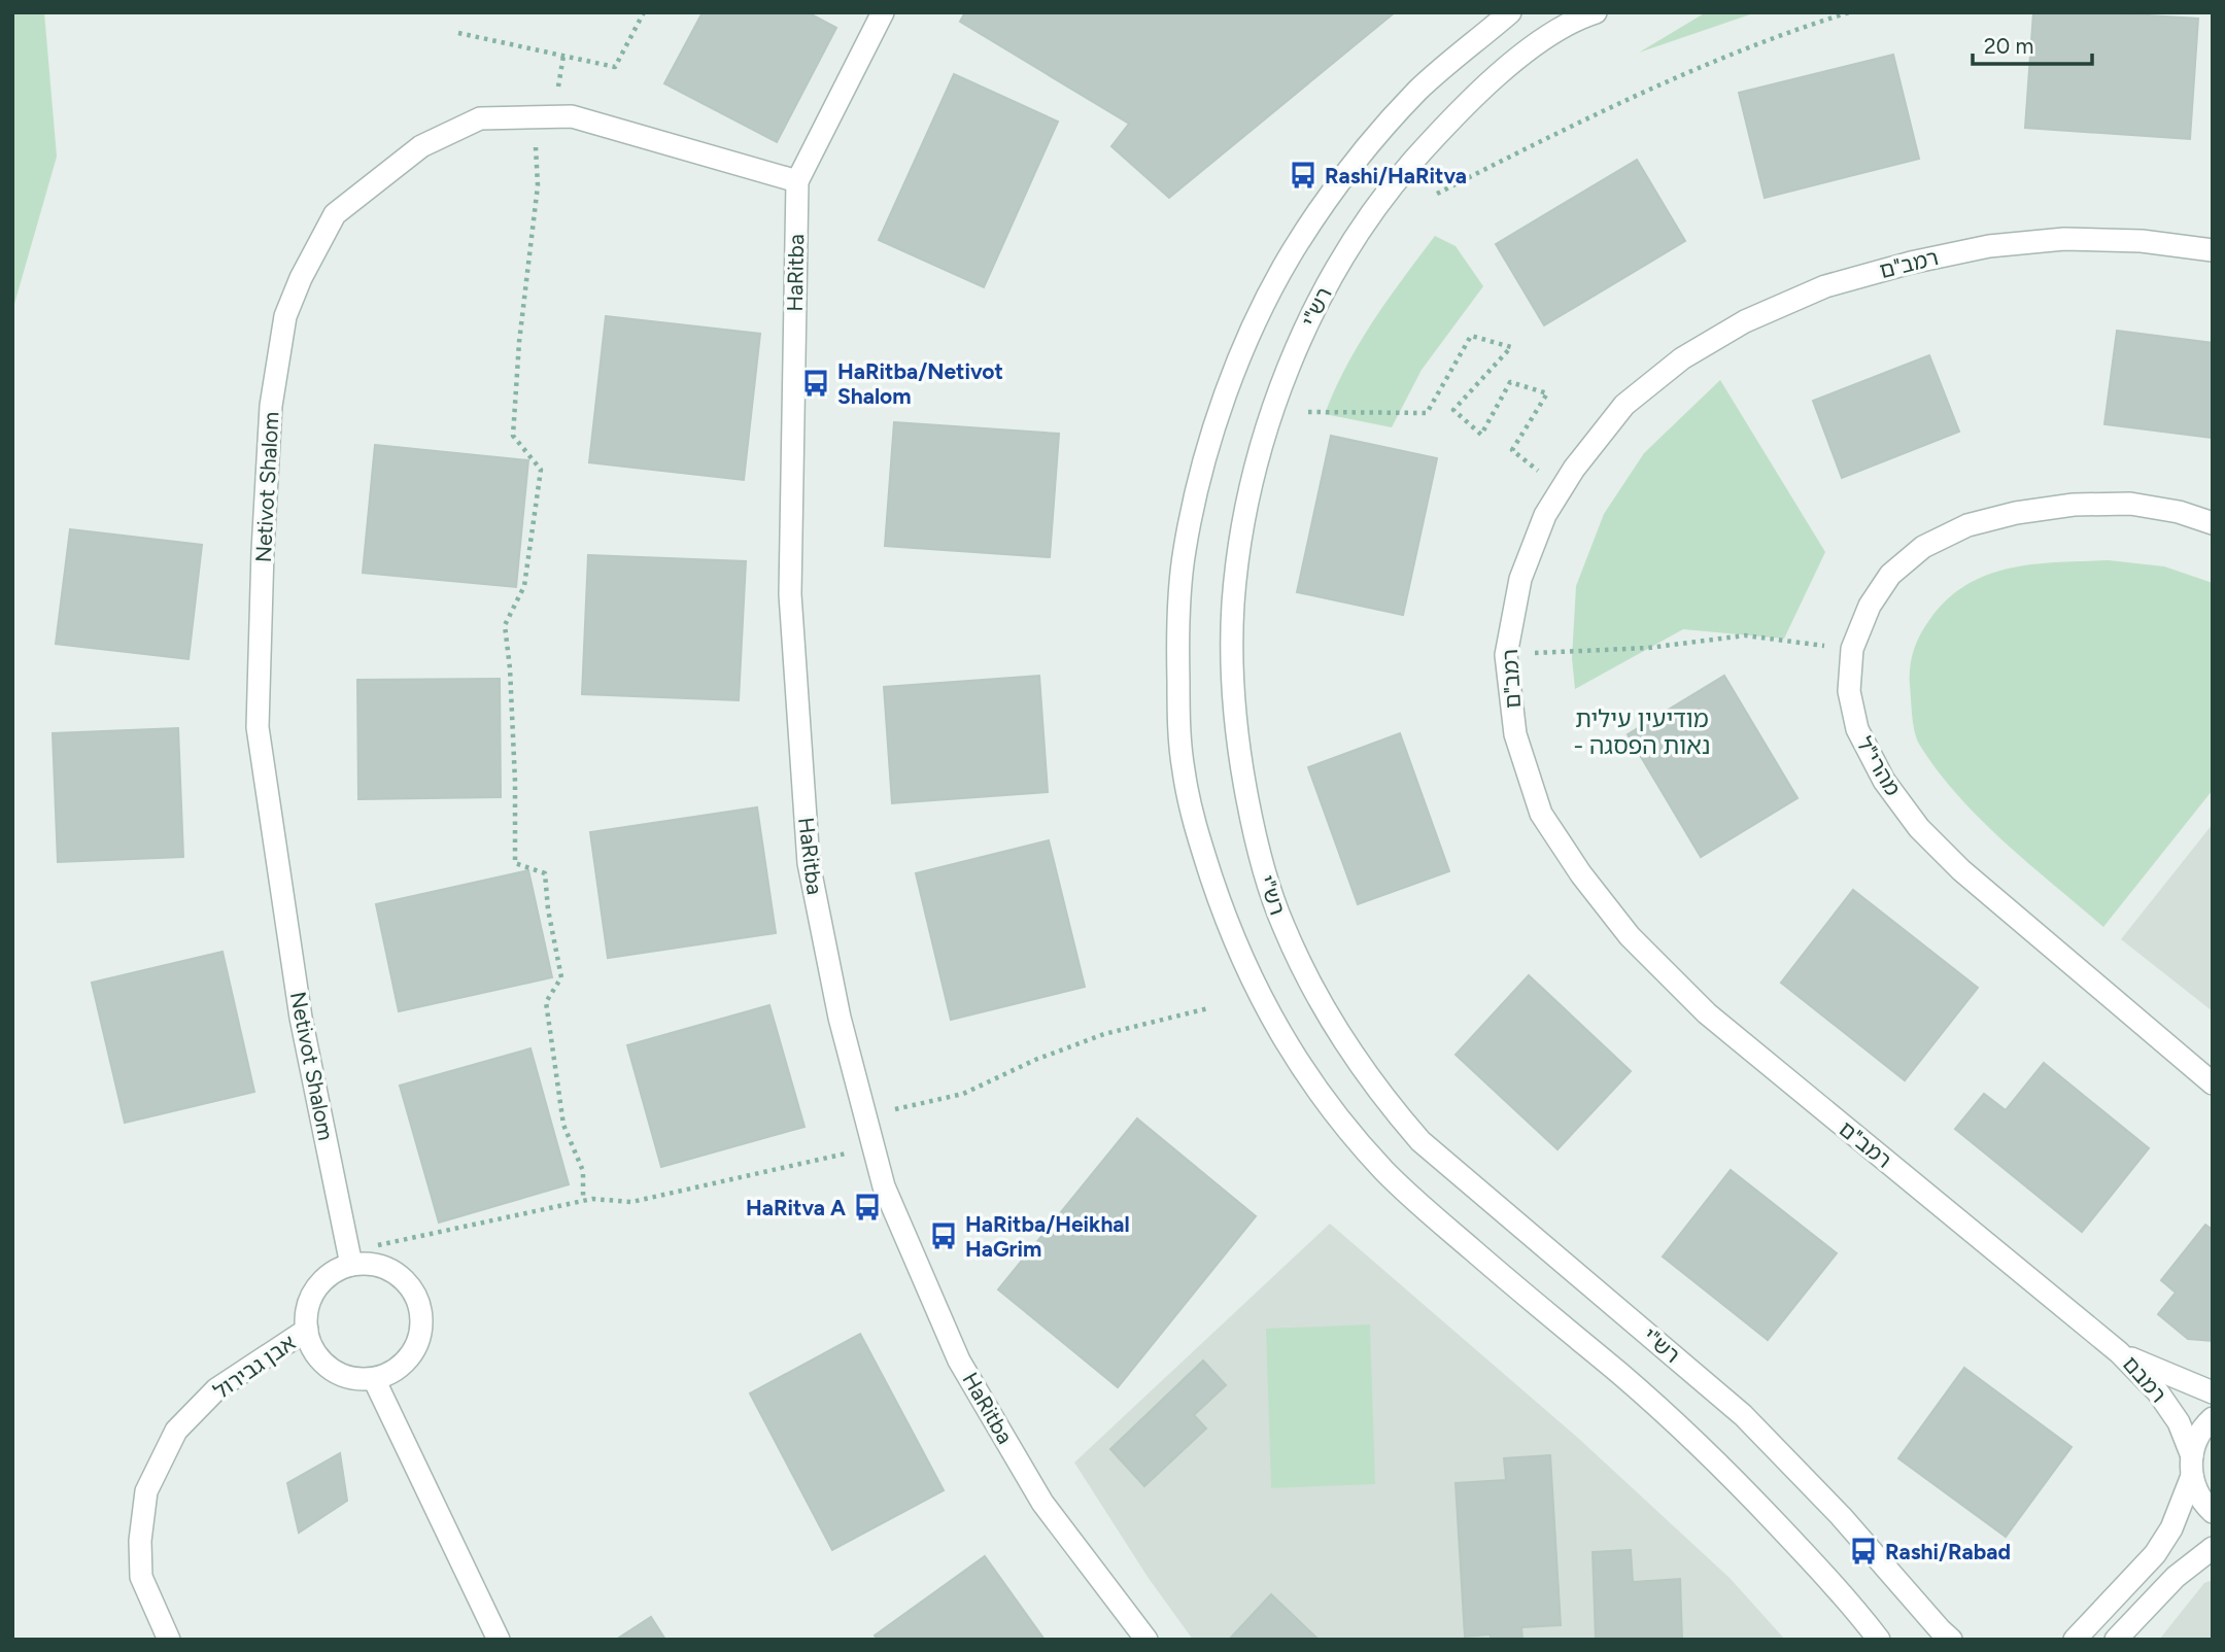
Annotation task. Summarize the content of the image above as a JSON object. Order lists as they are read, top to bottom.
{
  "streets": {
    "street": [
      "רמב\"ם",
      "HaRitba",
      "רש\"י",
      "Netivot Shalom",
      "מהרי\"ל",
      "אבן גבירול",
      "רמבם"
    ]
  },
  "crossings": [
    ["רמב\"ם", "רמבם"],
    ["HaRitba", "Netivot Shalom"],
    ["Netivot Shalom", "אבן גבירול"]
  ],
  "districts": ["מודיעין עילית - נאות הפסגה"],
  "places": {
    "bus stop": [
      "Rashi/HaRitva",
      "HaRitba/Netivot Shalom",
      "HaRitva A",
      "HaRitba/Heikhal HaGrim",
      "Rashi/Rabad"
    ]
  },
  "scale_bar": "20 m"
}
